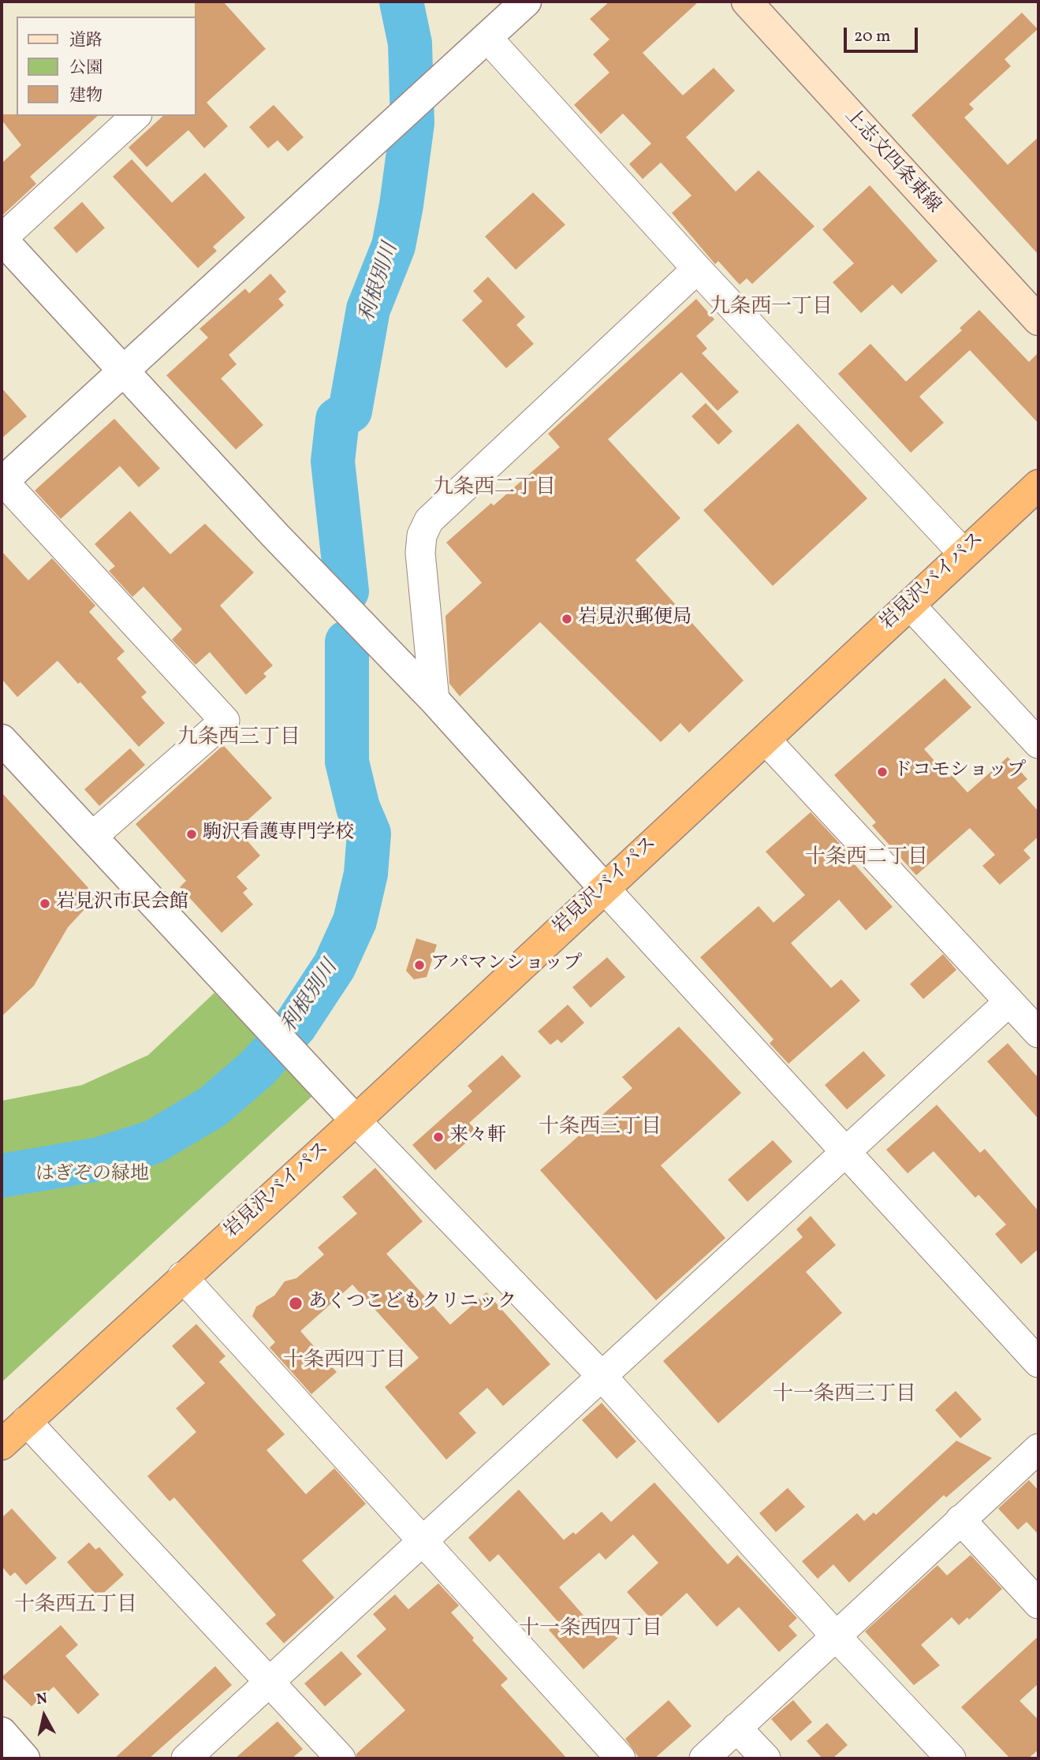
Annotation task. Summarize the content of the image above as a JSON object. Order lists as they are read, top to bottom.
{
  "streets": {
    "highway": ["岩見沢バイパス"],
    "main road": ["上志文四条東線"]
  },
  "districts": [
    "九条西一丁目",
    "九条西二丁目",
    "九条西三丁目",
    "十条西二丁目",
    "十条西三丁目",
    "十条西四丁目",
    "十一条西三丁目",
    "十条西五丁目",
    "十一条西四丁目"
  ],
  "water": ["利根別川"],
  "parks": ["はぎぞの緑地"],
  "places": [
    "岩見沢郵便局",
    "ドコモショップ",
    "駒沢看護専門学校",
    "岩見沢市民会館",
    "アパマンショップ",
    "来々軒",
    "あくつこどもクリニック"
  ],
  "legend": ["道路", "公園", "建物"],
  "scale_bar": "20 m",
  "north": "top"
}
